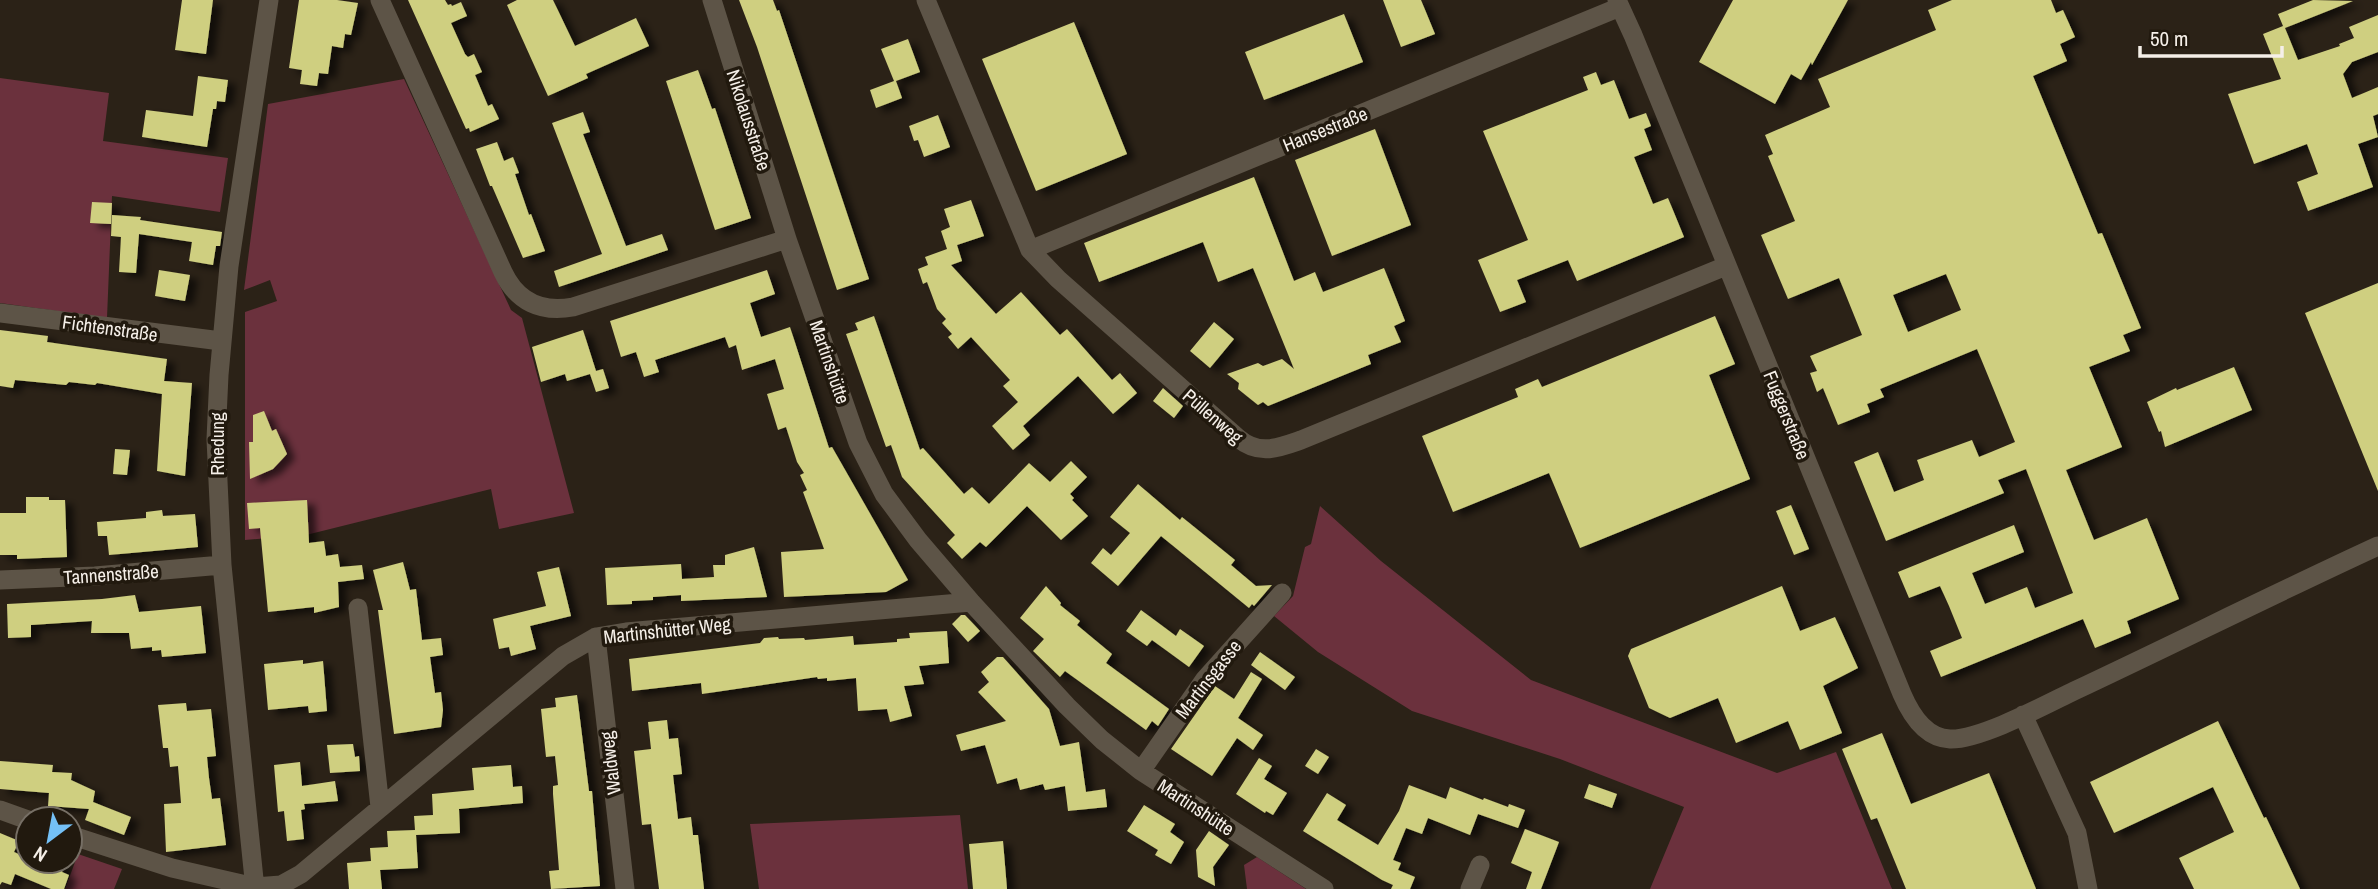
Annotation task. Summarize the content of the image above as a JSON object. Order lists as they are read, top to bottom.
{
  "streets": {
    "street": [
      "Nikolausstraße",
      "Hansestraße",
      "Fichtenstraße",
      "Martinshütte",
      "Fuggerstraße",
      "Püllenweg",
      "Rhedung",
      "Tannenstraße",
      "Martinshütter Weg",
      "Martinsgasse",
      "Waldweg"
    ]
  },
  "crossings": [
    ["Nikolausstraße", "Martinshütte"],
    ["Hansestraße", "Fuggerstraße"],
    ["Hansestraße", "Püllenweg"],
    ["Fichtenstraße", "Rhedung"],
    ["Martinshütte", "Martinshütter Weg"],
    ["Martinshütte", "Martinsgasse"],
    ["Fuggerstraße", "Püllenweg"],
    ["Rhedung", "Tannenstraße"],
    ["Rhedung", "Martinshütter Weg"],
    ["Martinshütter Weg", "Waldweg"]
  ],
  "scale_bar": "50 m",
  "north": "bottom left"
}
